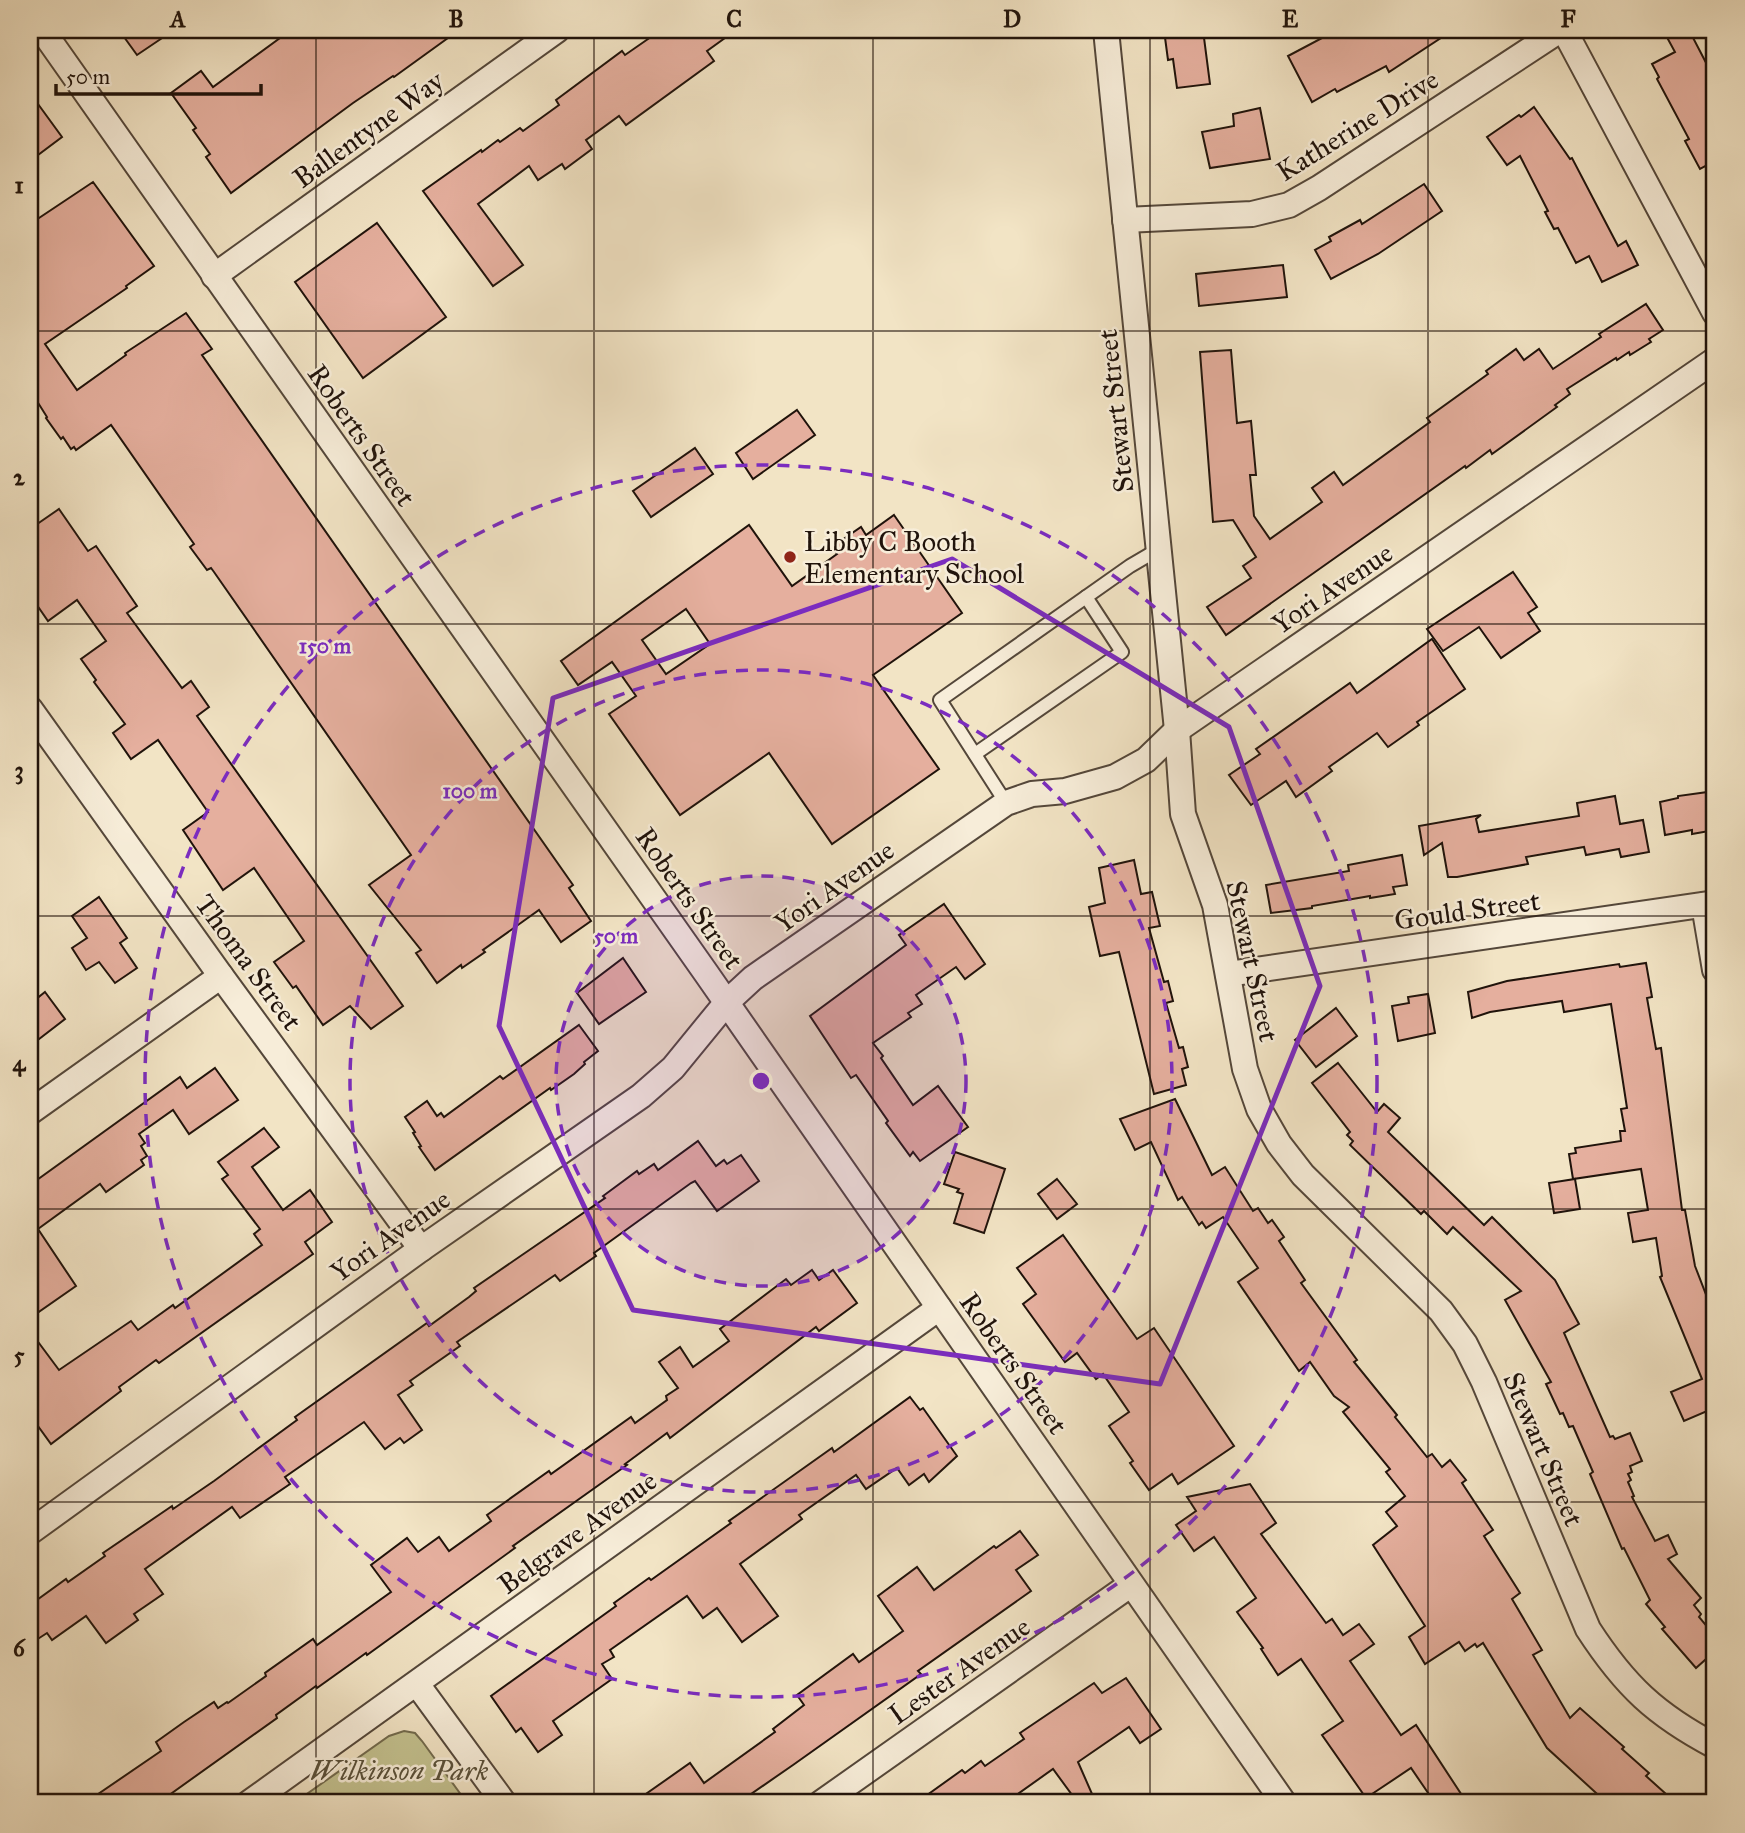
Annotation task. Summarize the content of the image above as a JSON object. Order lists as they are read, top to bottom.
{
  "streets": {
    "street": [
      "Katherine Drive",
      "Ballentyne Way",
      "Stewart Street",
      "Roberts Street",
      "Yori Avenue",
      "Gould Street",
      "Thoma Street",
      "Belgrave Avenue",
      "Lester Avenue"
    ]
  },
  "crossings": [
    ["Katherine Drive", "Stewart Street"],
    ["Ballentyne Way", "Roberts Street"],
    ["Stewart Street", "Yori Avenue"],
    ["Stewart Street", "Gould Street"],
    ["Roberts Street", "Yori Avenue"],
    ["Roberts Street", "Belgrave Avenue"],
    ["Roberts Street", "Lester Avenue"],
    ["Yori Avenue", "Thoma Street"]
  ],
  "parks": ["Wilkinson Park"],
  "places": ["Libby C Booth Elementary School"],
  "scale_bar": "50 m",
  "grid": {
    "columns": [
      "A",
      "B",
      "C",
      "D",
      "E",
      "F"
    ],
    "rows": [
      "1",
      "2",
      "3",
      "4",
      "5",
      "6"
    ]
  },
  "rings": ["150 m", "100 m", "50 m"]
}
